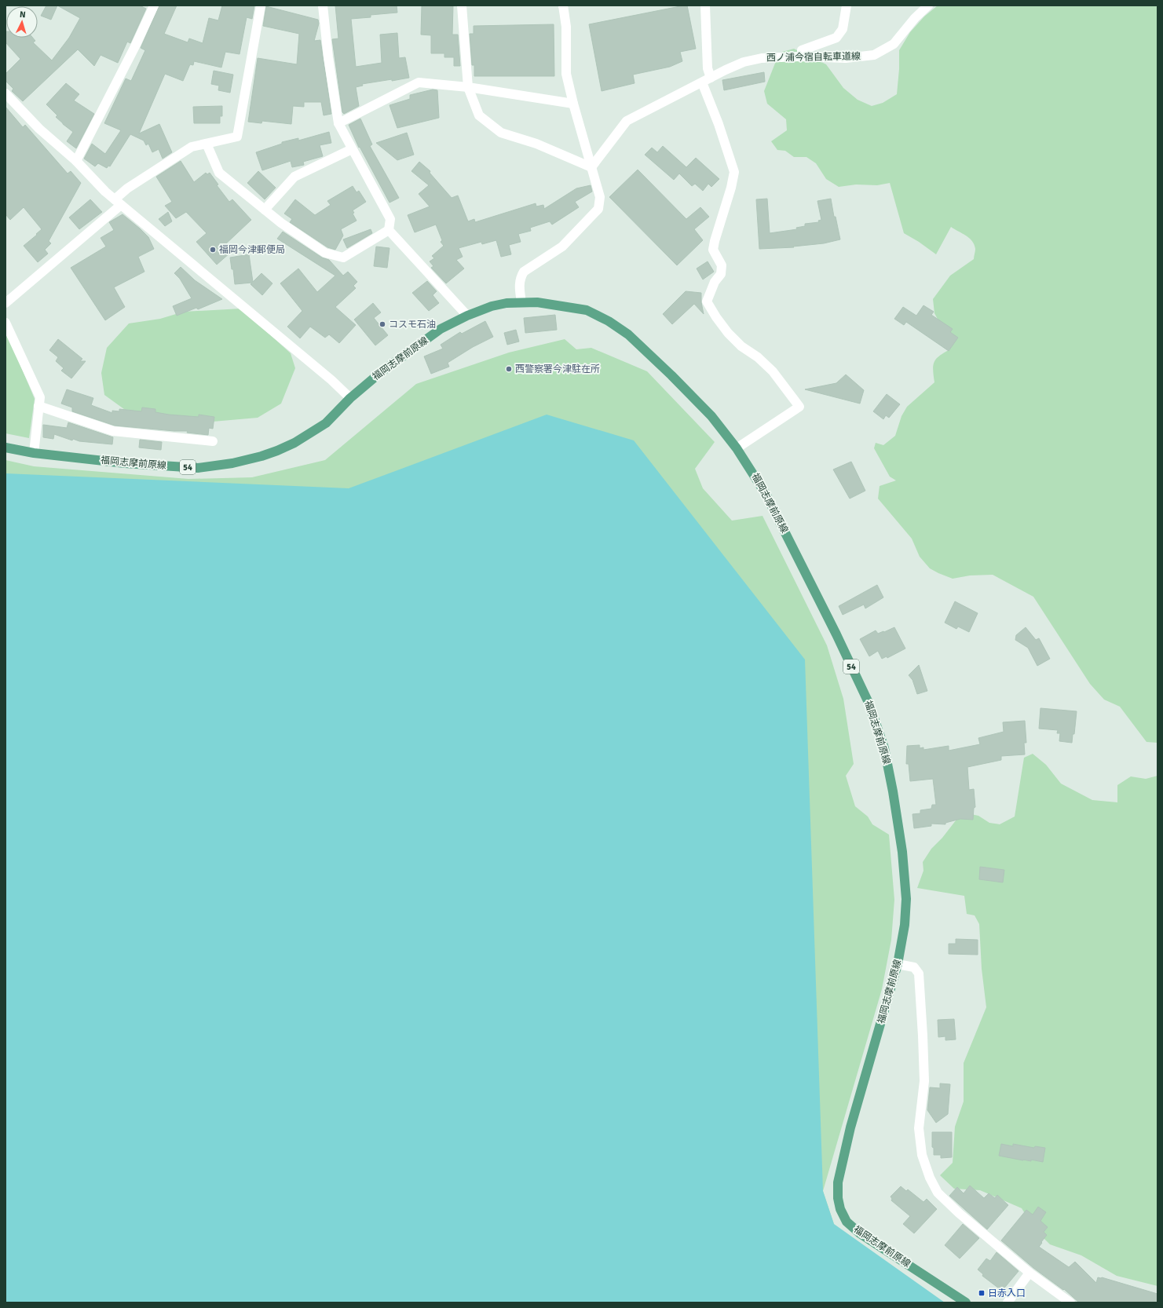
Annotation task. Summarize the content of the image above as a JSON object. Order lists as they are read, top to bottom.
{
  "streets": {
    "main road": ["福岡志摩前原線", "54"],
    "street": ["西ノ浦今宿自転車道線"]
  },
  "places": {
    "other": ["福岡今津郵便局", "コスモ石油", "西警察署今津駐在所"],
    "transit": ["日赤入口"]
  },
  "north": "top"
}
